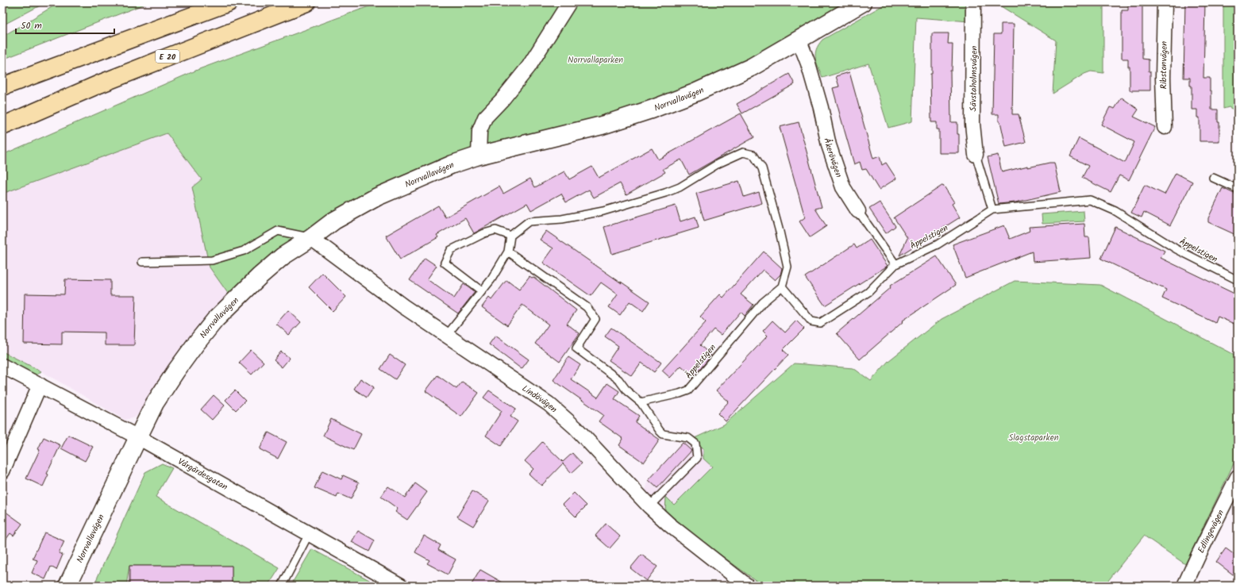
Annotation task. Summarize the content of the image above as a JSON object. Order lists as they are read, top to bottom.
{
  "streets": {
    "highway": ["E 20"],
    "street": [
      "Ribstonvägen",
      "Sävstaholmsvägen",
      "Norrvallavägen",
      "Åkerövägen",
      "Lindövägen",
      "Vårgärdesgatan",
      "Edlingevägen"
    ],
    "lane": ["Äppelstigen"]
  },
  "crossings": [
    ["Norrvallavägen", "Åkerövägen"],
    ["Norrvallavägen", "Lindövägen"],
    ["Norrvallavägen", "Vårgärdesgatan"],
    ["Åkerövägen", "Äppelstigen"]
  ],
  "parks": ["Norrvallaparken", "Slagstaparken"],
  "scale_bar": "50 m"
}
